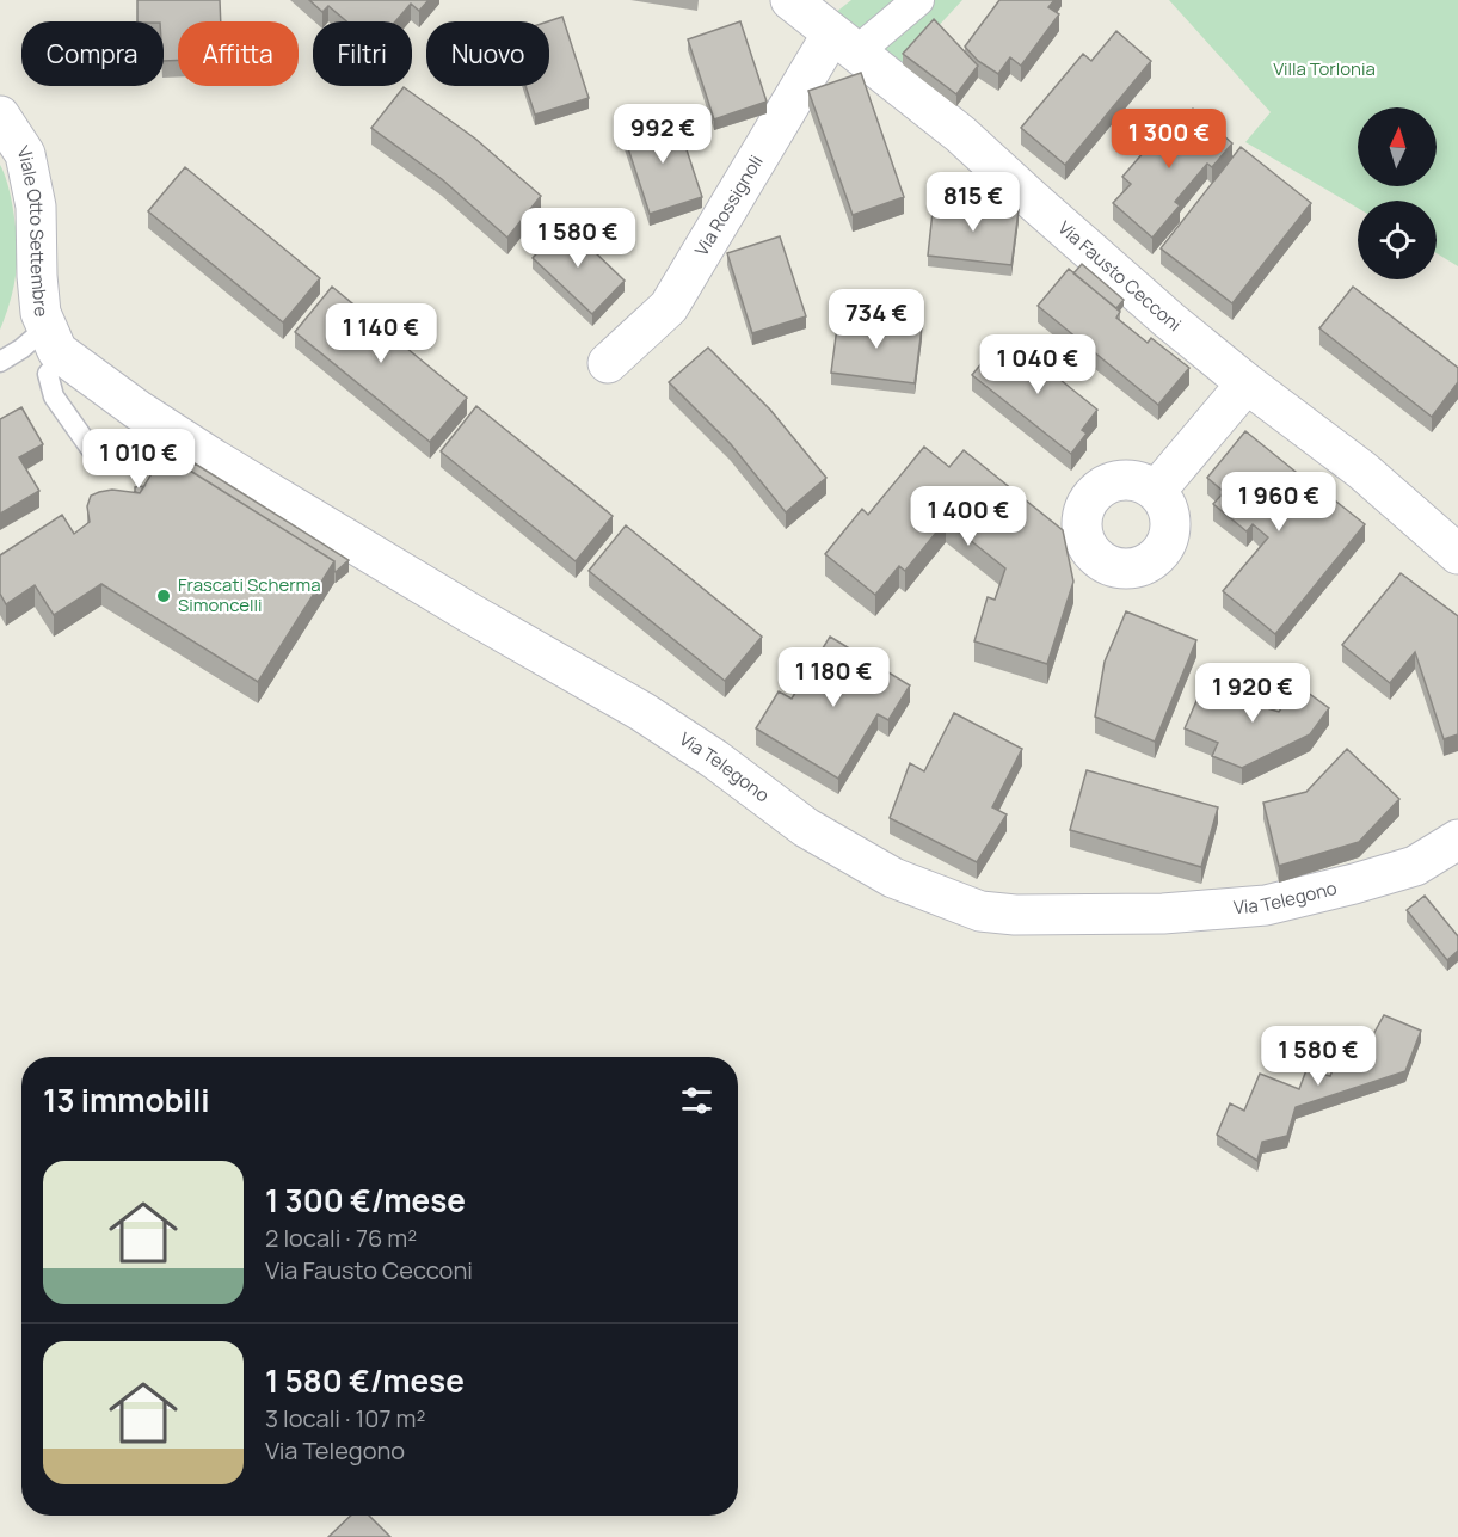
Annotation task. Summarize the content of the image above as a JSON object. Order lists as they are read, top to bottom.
{
  "streets": {
    "street": [
      "Via Rossignoli",
      "Viale Otto Settembre",
      "Via Fausto Cecconi",
      "Via Telegono"
    ]
  },
  "crossings": [
    ["Via Rossignoli", "Via Fausto Cecconi"],
    ["Viale Otto Settembre", "Via Telegono"]
  ],
  "parks": ["Villa Torlonia"],
  "places": ["Frascati Scherma Simoncelli"],
  "north": "top",
  "page": {
    "chip": [
      "Compra",
      "Affitta",
      "Filtri",
      "Nuovo"
    ],
    "price": [
      "992 €",
      "1 300 €",
      "815 €",
      "1 580 €",
      "734 €",
      "1 140 €",
      "1 040 €",
      "1 010 €",
      "1 960 €",
      "1 400 €",
      "1 180 €",
      "1 920 €",
      "1 580 €"
    ],
    "heading": "13 immobili",
    "list": [
      {
        "name": "1 300 €/mese",
        "note": "2 locali · 76 m² · Via Fausto Cecconi"
      },
      {
        "name": "1 580 €/mese",
        "note": "3 locali · 107 m² · Via Telegono"
      }
    ]
  }
}
